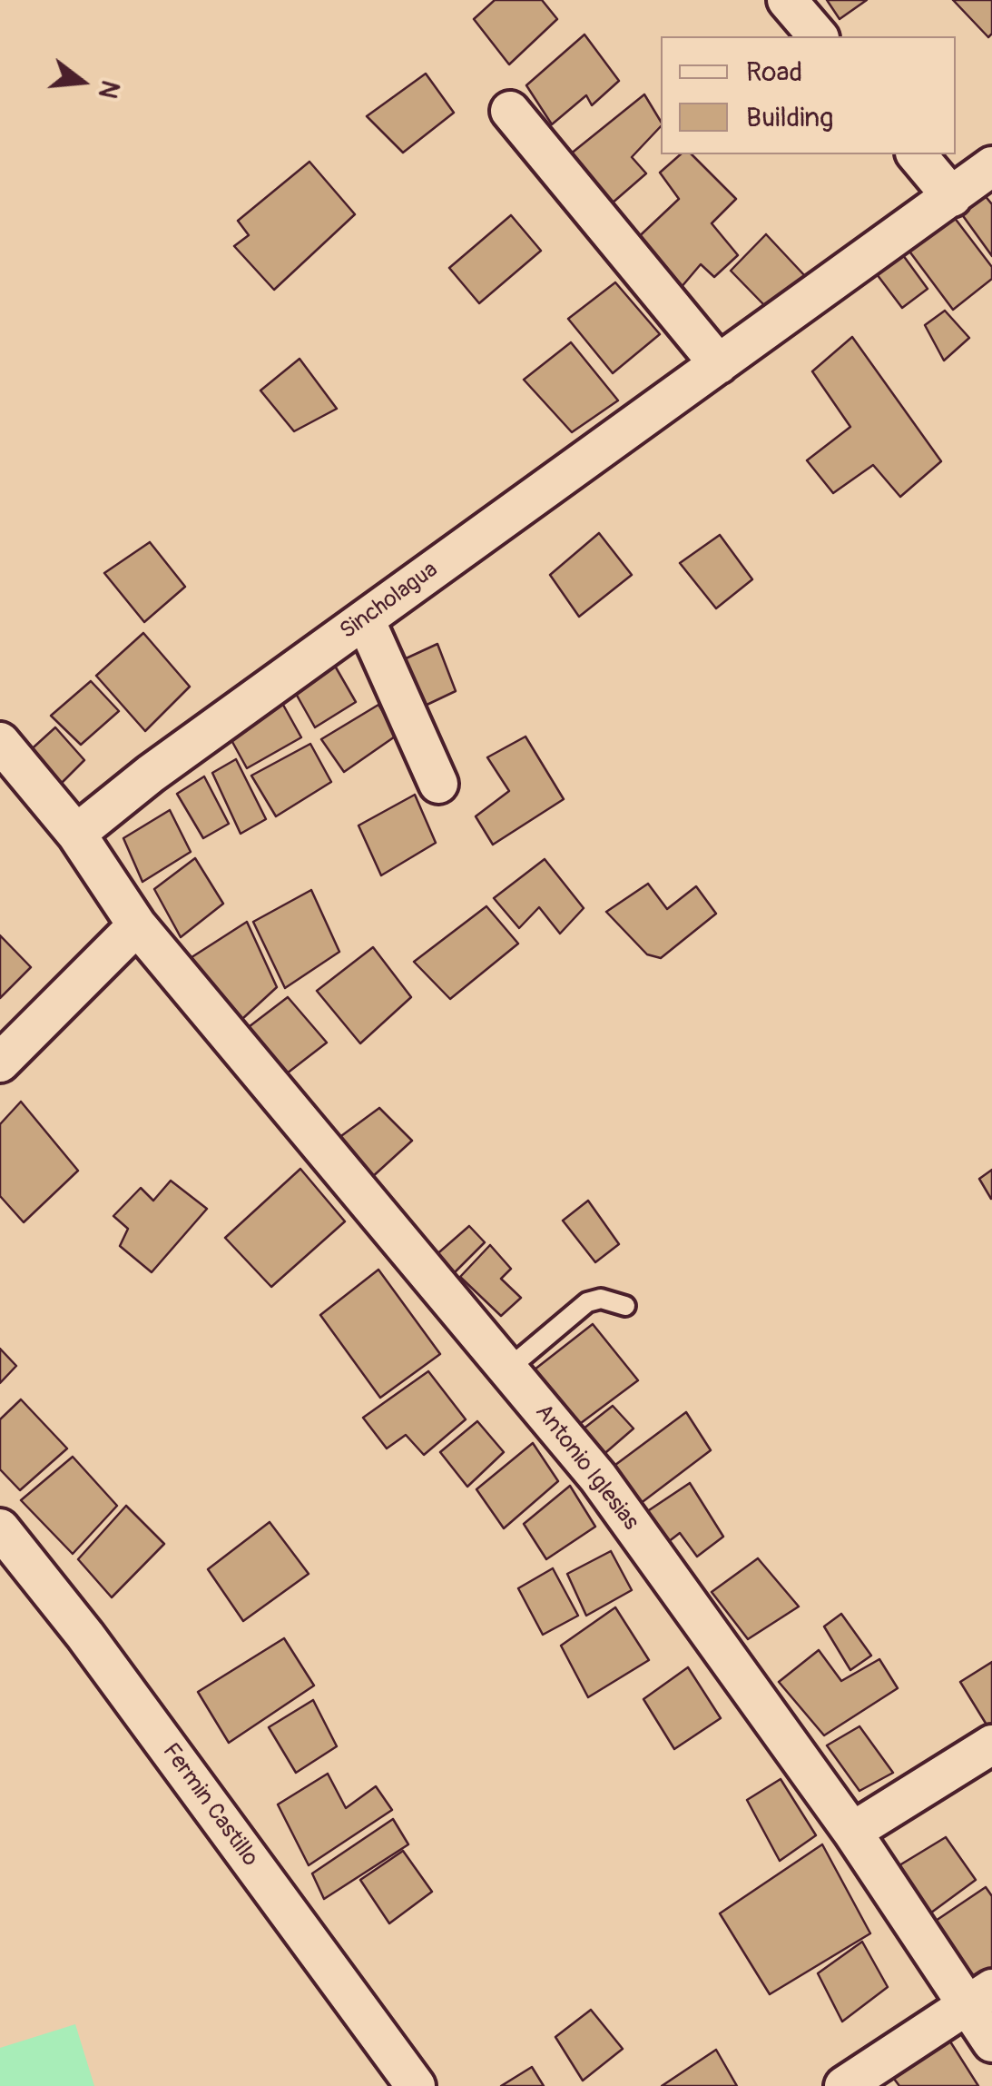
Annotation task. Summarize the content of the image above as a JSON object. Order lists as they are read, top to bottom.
{
  "streets": {
    "street": ["Sincholagua", "Antonio Iglesias", "Fermin Castillo"]
  },
  "legend": ["Road", "Building"],
  "north": "right"
}
